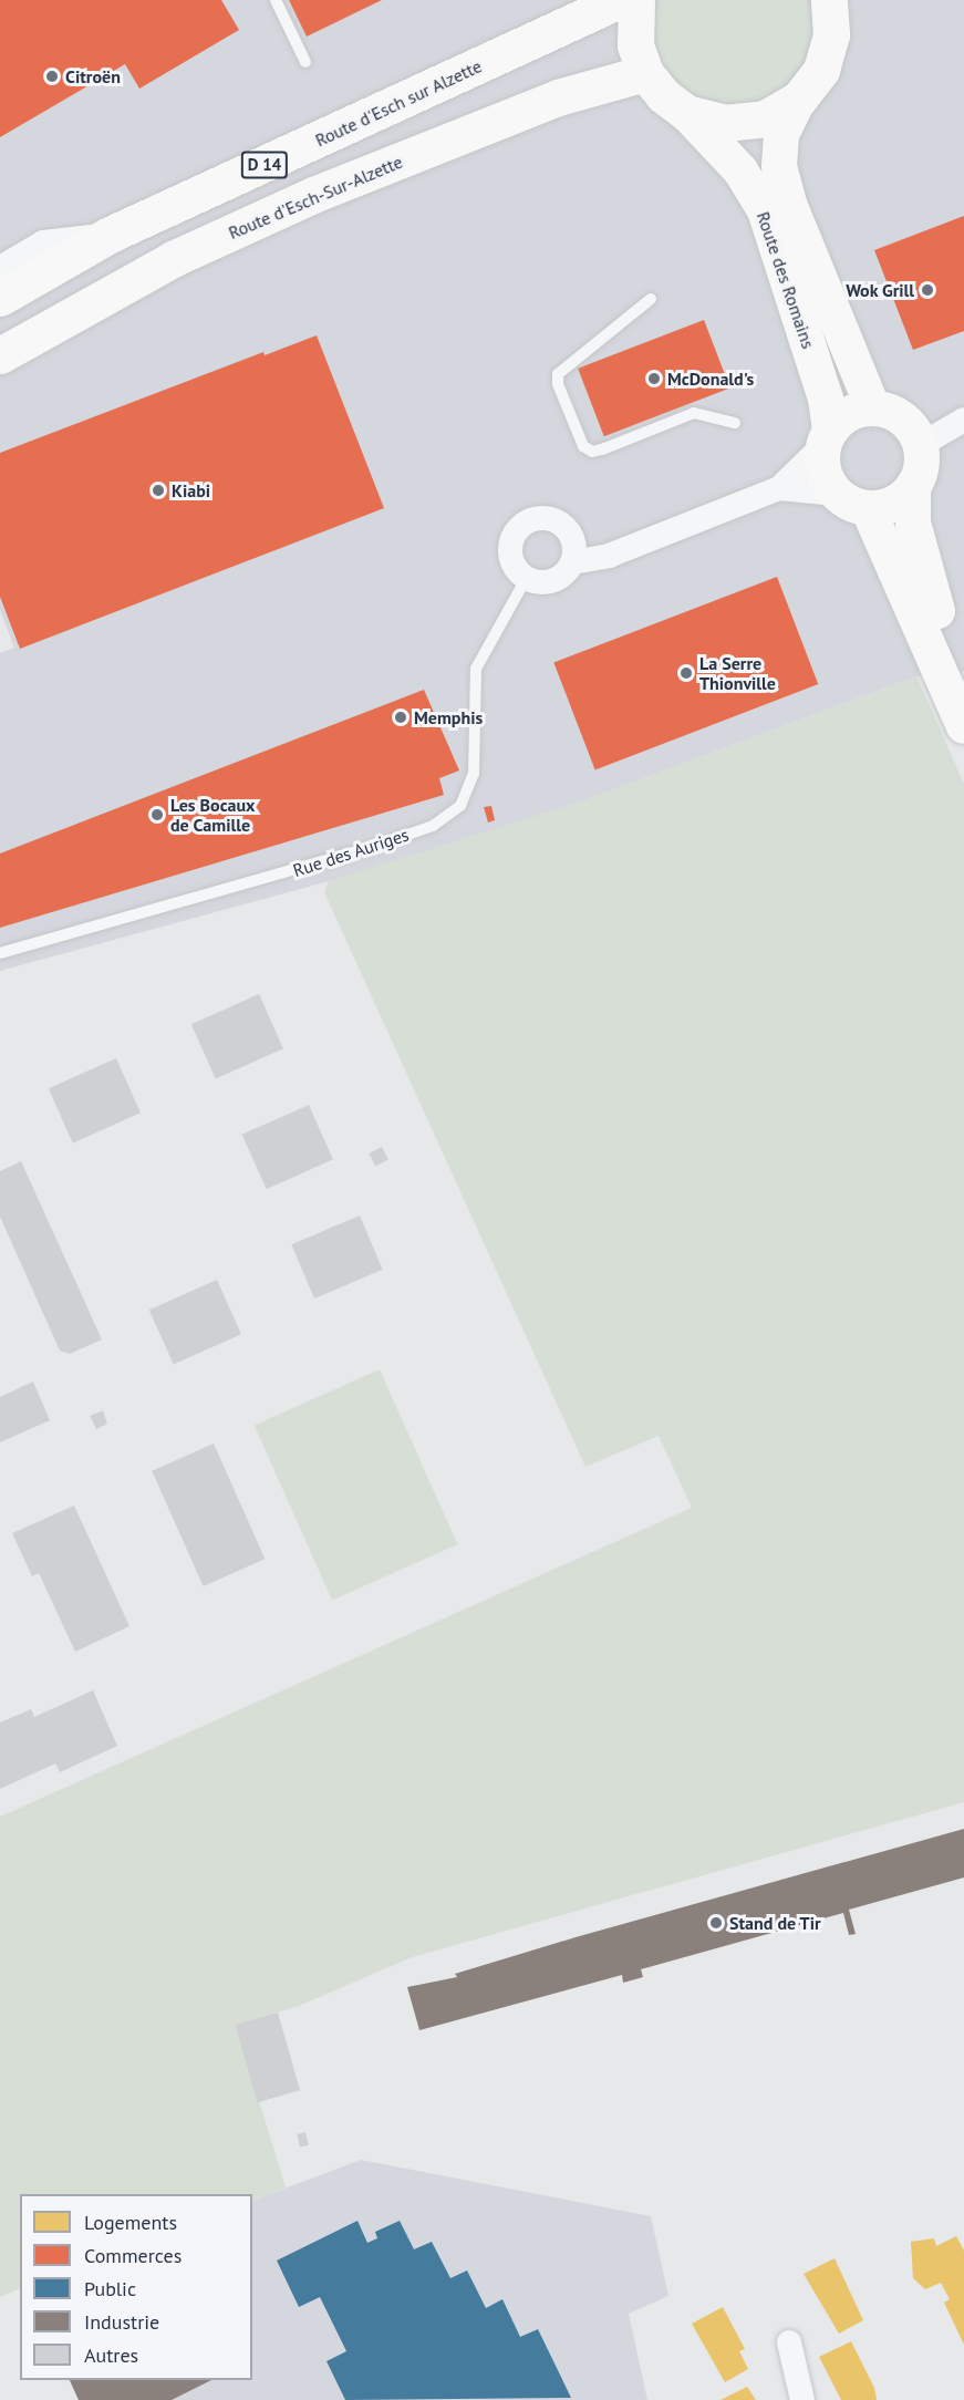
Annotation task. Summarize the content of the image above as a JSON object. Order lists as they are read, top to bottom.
{
  "streets": {
    "main road": ["Route d'Esch sur Alzette", "D 14", "Route d'Esch-Sur-Alzette"],
    "street": ["Route des Romains"],
    "lane": ["Rue des Auriges"]
  },
  "places": [
    "Citroën",
    "Wok Grill",
    "McDonald's",
    "Kiabi",
    "La Serre Thionville",
    "Memphis",
    "Les Bocaux de Camille",
    "Stand de Tir"
  ],
  "legend": [
    "Logements",
    "Commerces",
    "Public",
    "Industrie",
    "Autres"
  ]
}
